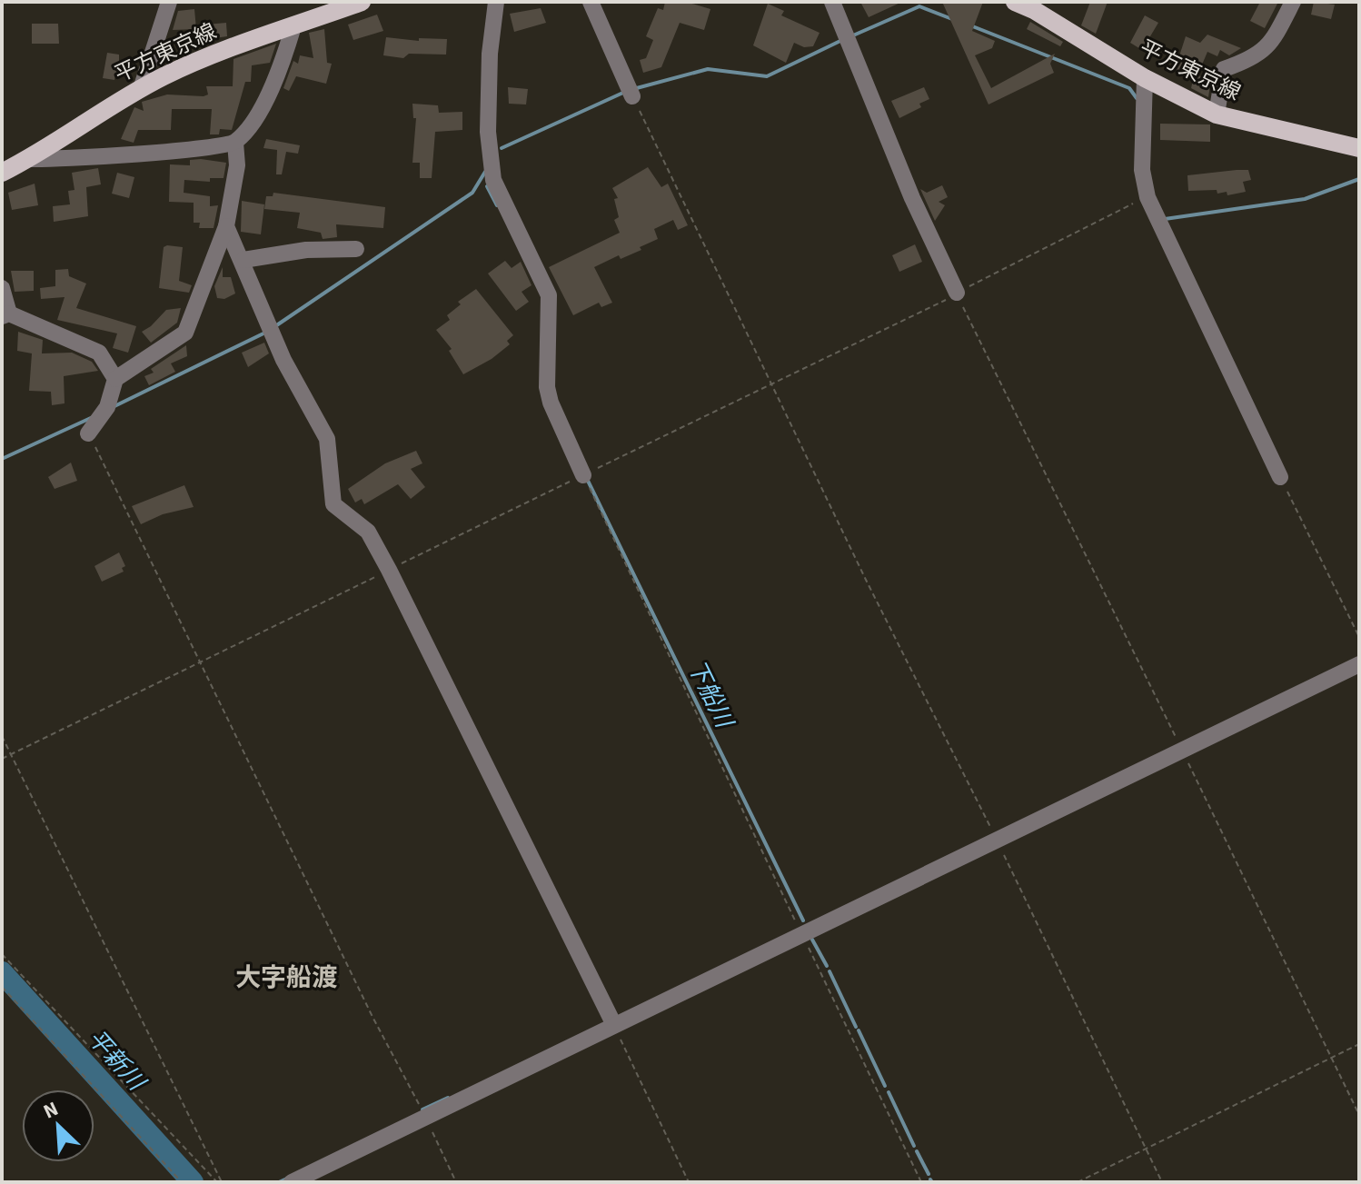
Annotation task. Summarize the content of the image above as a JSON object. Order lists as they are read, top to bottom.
{
  "streets": {
    "main road": ["平方東京線"]
  },
  "districts": ["大字船渡"],
  "water": ["下船川", "平新川"],
  "north": "top left"
}
